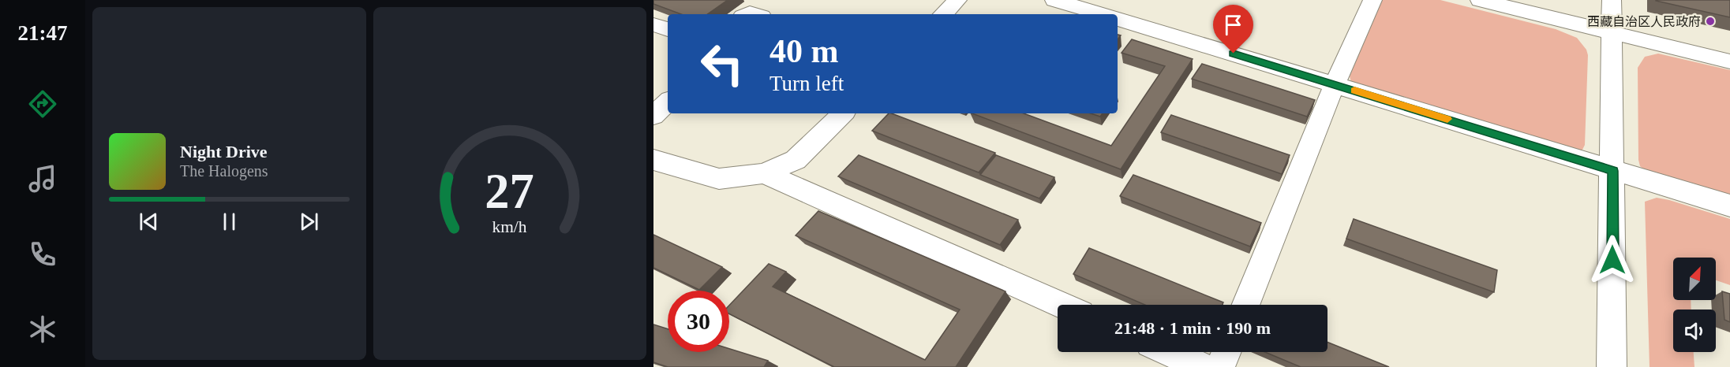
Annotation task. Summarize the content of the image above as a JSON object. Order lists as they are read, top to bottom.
{
  "places": ["西藏自治区人民政府"],
  "north": "top right",
  "page": {
    "tabs": "21:47",
    "turn": ["40 m", "Turn left"],
    "song": ["Night Drive", "The Halogens"],
    "limit": "30",
    "trip": "21:48 · 1 min · 190 m",
    "gauge": ["27", "km/h"]
  }
}
